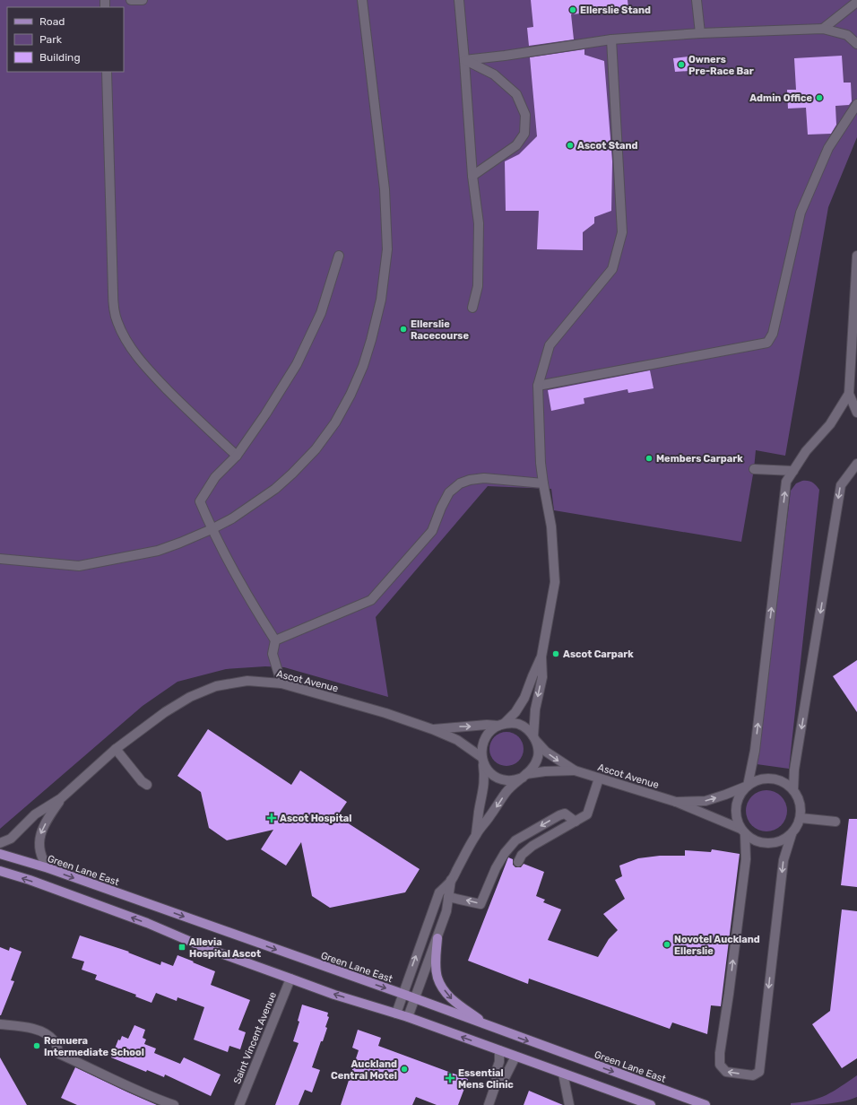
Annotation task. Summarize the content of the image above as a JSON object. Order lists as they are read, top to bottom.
{
  "streets": {
    "main road": ["Green Lane East"],
    "street": ["Ascot Avenue", "Saint Vincent Avenue"]
  },
  "crossings": [
    ["Ascot Avenue", "Green Lane East"]
  ],
  "places": {
    "other": [
      "Ellerslie Stand",
      "Owners Pre-Race Bar",
      "Admin Office",
      "Ascot Stand",
      "Ellerslie Racecourse",
      "Members Carpark",
      "Ascot Carpark",
      "Novotel Auckland Ellerslie",
      "Remuera Intermediate School",
      "Auckland Central Motel"
    ],
    "health": ["Ascot Hospital", "Essential Mens Clinic"],
    "transit": ["Allevia Hospital Ascot"]
  },
  "legend": ["Road", "Park", "Building"]
}
